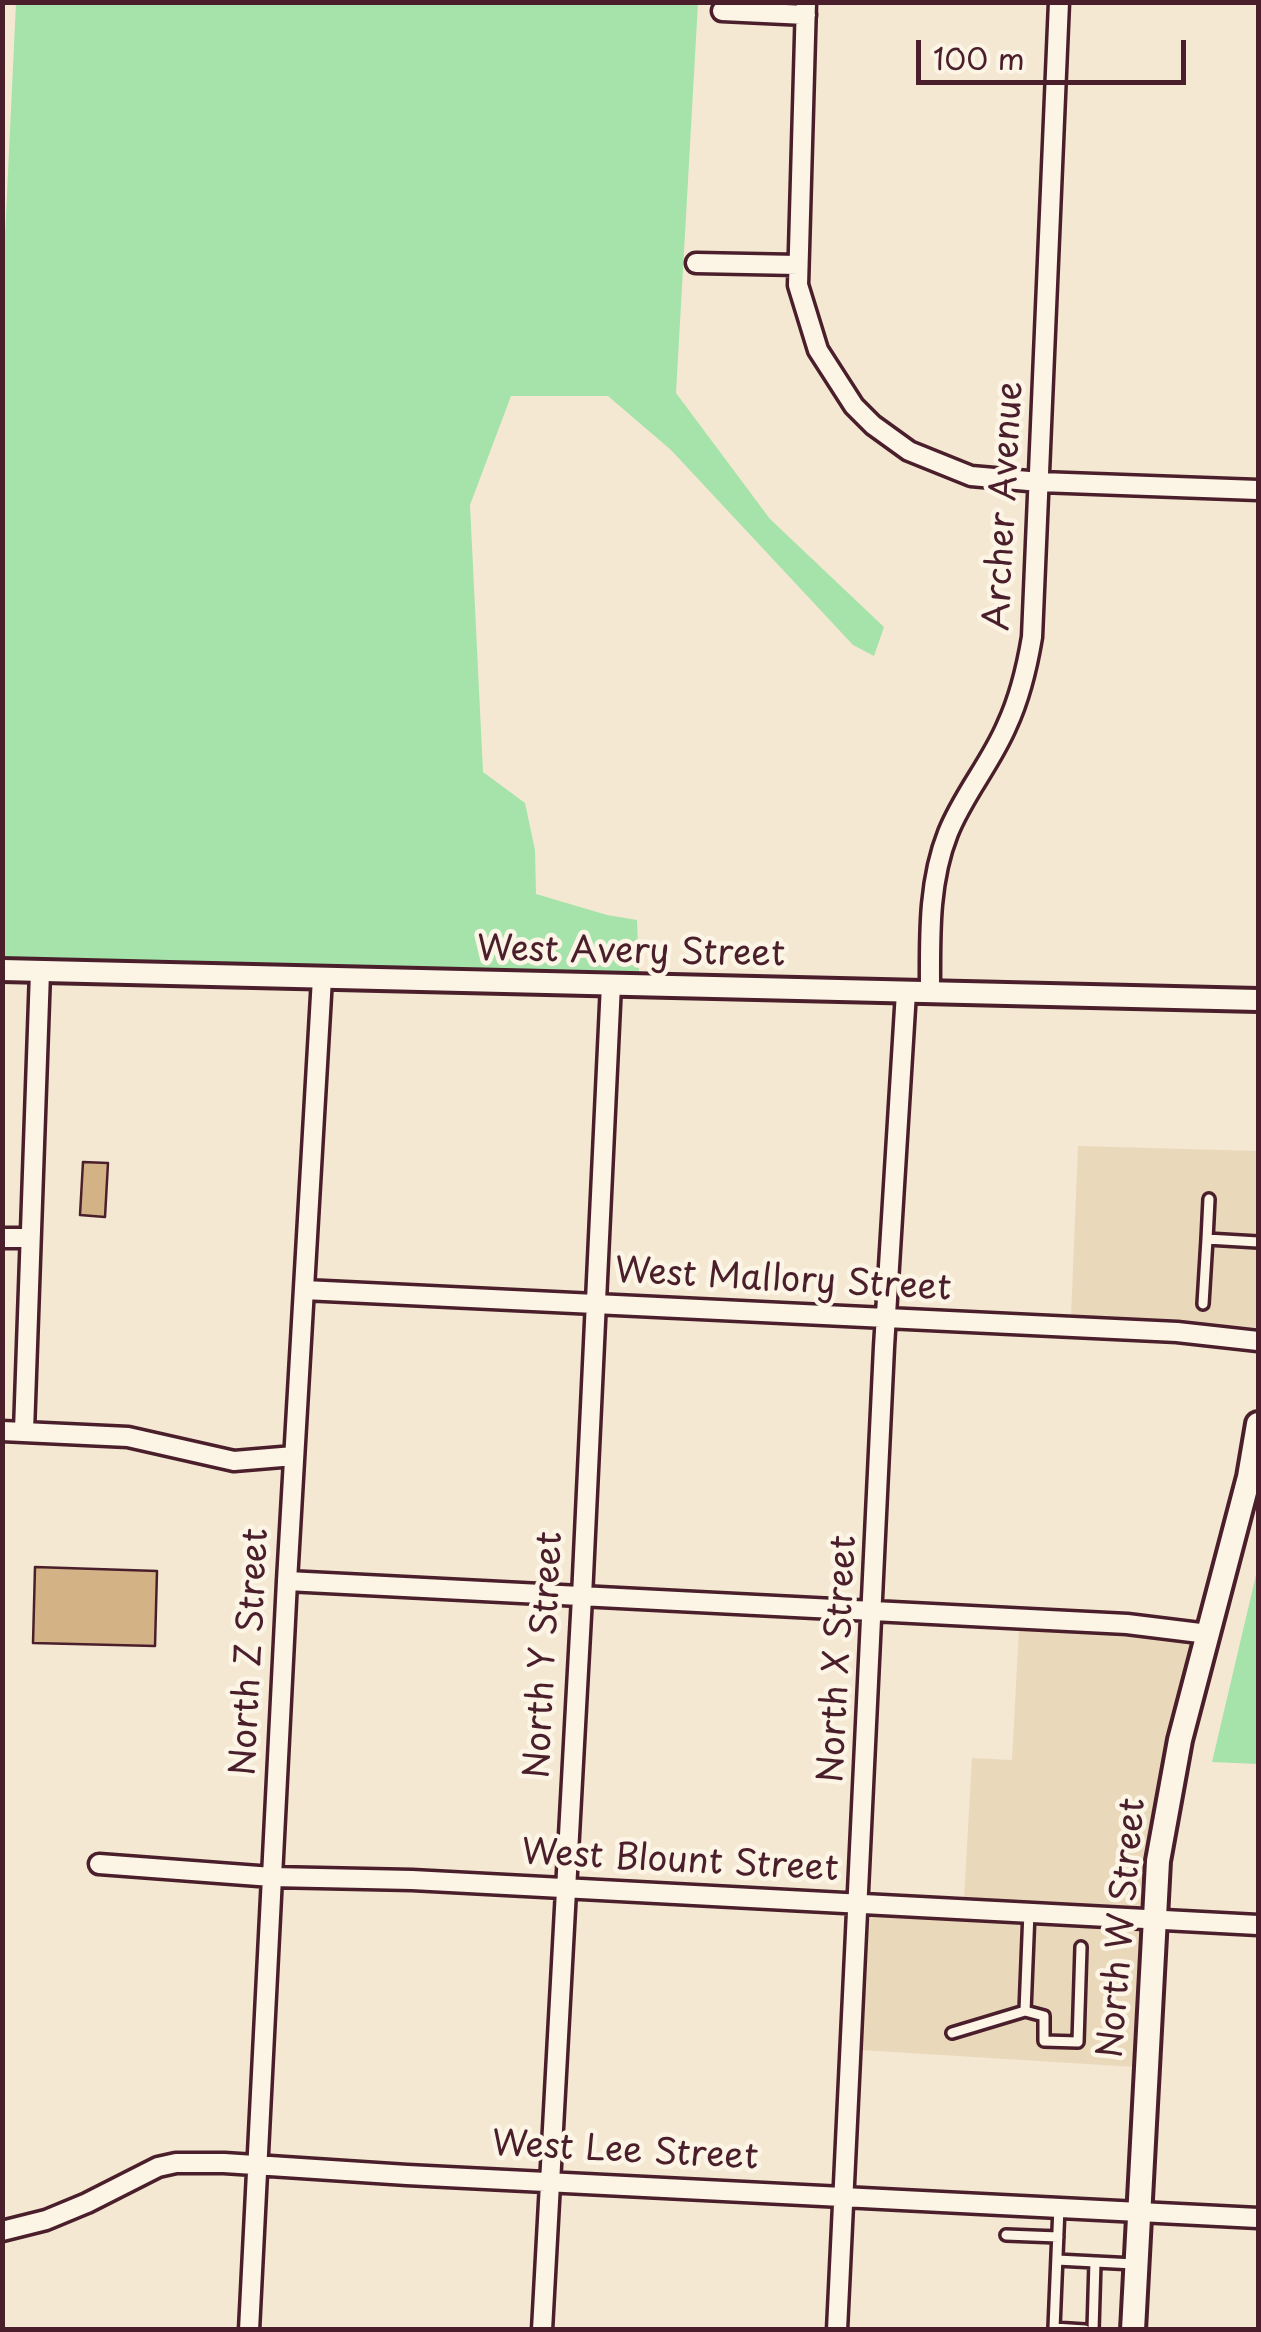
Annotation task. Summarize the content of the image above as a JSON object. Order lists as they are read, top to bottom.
{
  "streets": {
    "main road": ["North W Street"],
    "street": [
      "Archer Avenue",
      "West Avery Street",
      "West Mallory Street",
      "North Z Street",
      "North Y Street",
      "North X Street",
      "West Blount Street",
      "West Lee Street"
    ]
  },
  "crossings": [
    ["Archer Avenue", "West Avery Street"],
    ["West Avery Street", "North Z Street"],
    ["West Avery Street", "North Y Street"],
    ["West Avery Street", "North X Street"],
    ["West Mallory Street", "North Z Street"],
    ["West Mallory Street", "North Y Street"],
    ["West Mallory Street", "North X Street"],
    ["North Z Street", "West Blount Street"],
    ["North Z Street", "West Lee Street"],
    ["North Y Street", "West Blount Street"],
    ["North Y Street", "West Lee Street"],
    ["North X Street", "West Blount Street"],
    ["North X Street", "West Lee Street"],
    ["West Blount Street", "North W Street"],
    ["North W Street", "West Lee Street"]
  ],
  "scale_bar": "100 m"
}
